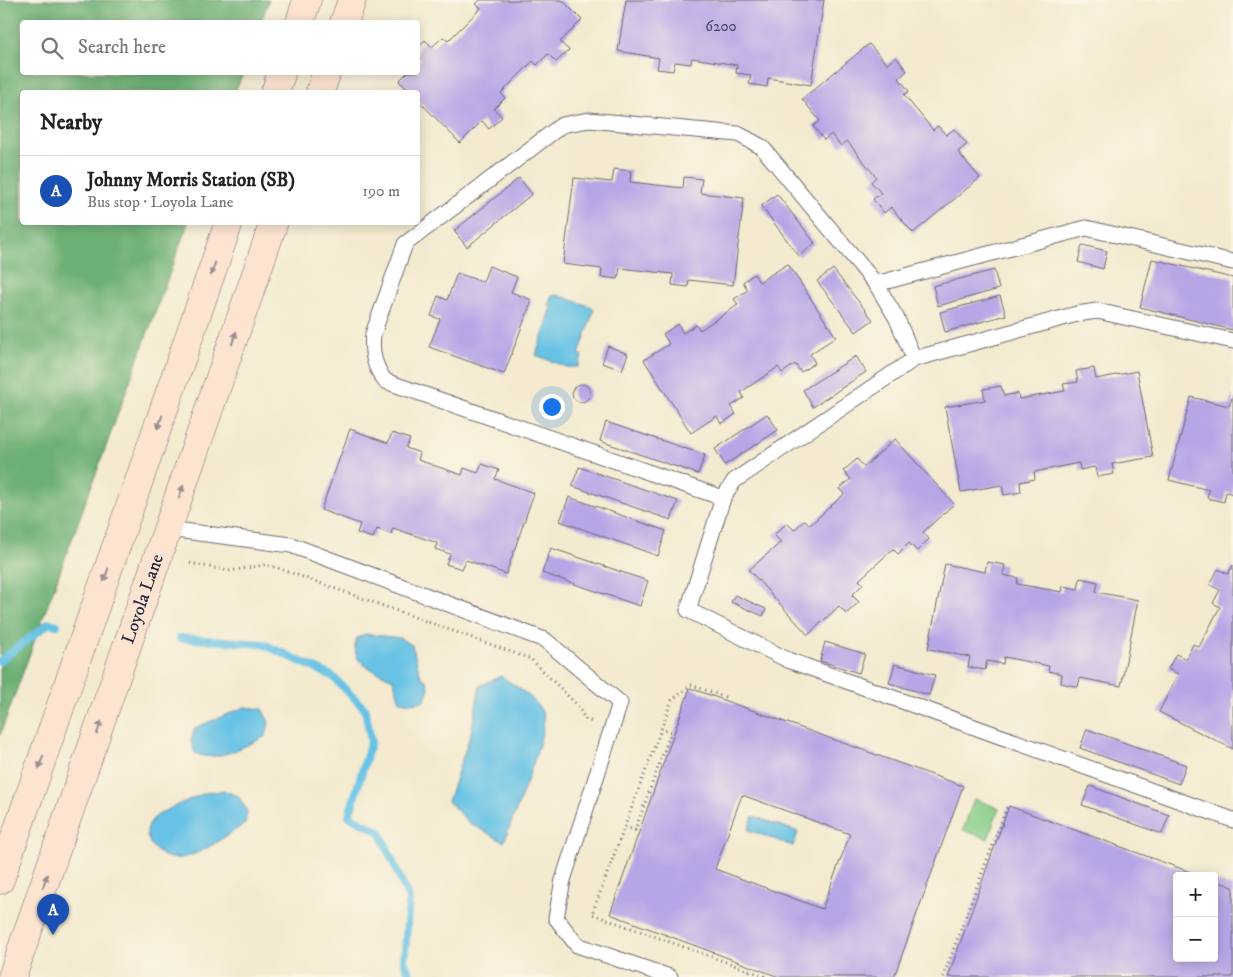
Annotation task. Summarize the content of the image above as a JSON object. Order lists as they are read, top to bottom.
{
  "streets": {
    "main road": ["Loyola Lane"]
  },
  "house_numbers": ["6200"],
  "page": {
    "search": "Search here",
    "heading": "Nearby",
    "list": [
      {
        "mark": "A",
        "name": "Johnny Morris Station (SB)",
        "note": "Bus stop · Loyola Lane",
        "value": "190 m"
      }
    ],
    "map_buttons": ["+", "−"],
    "pins": "A"
  }
}
